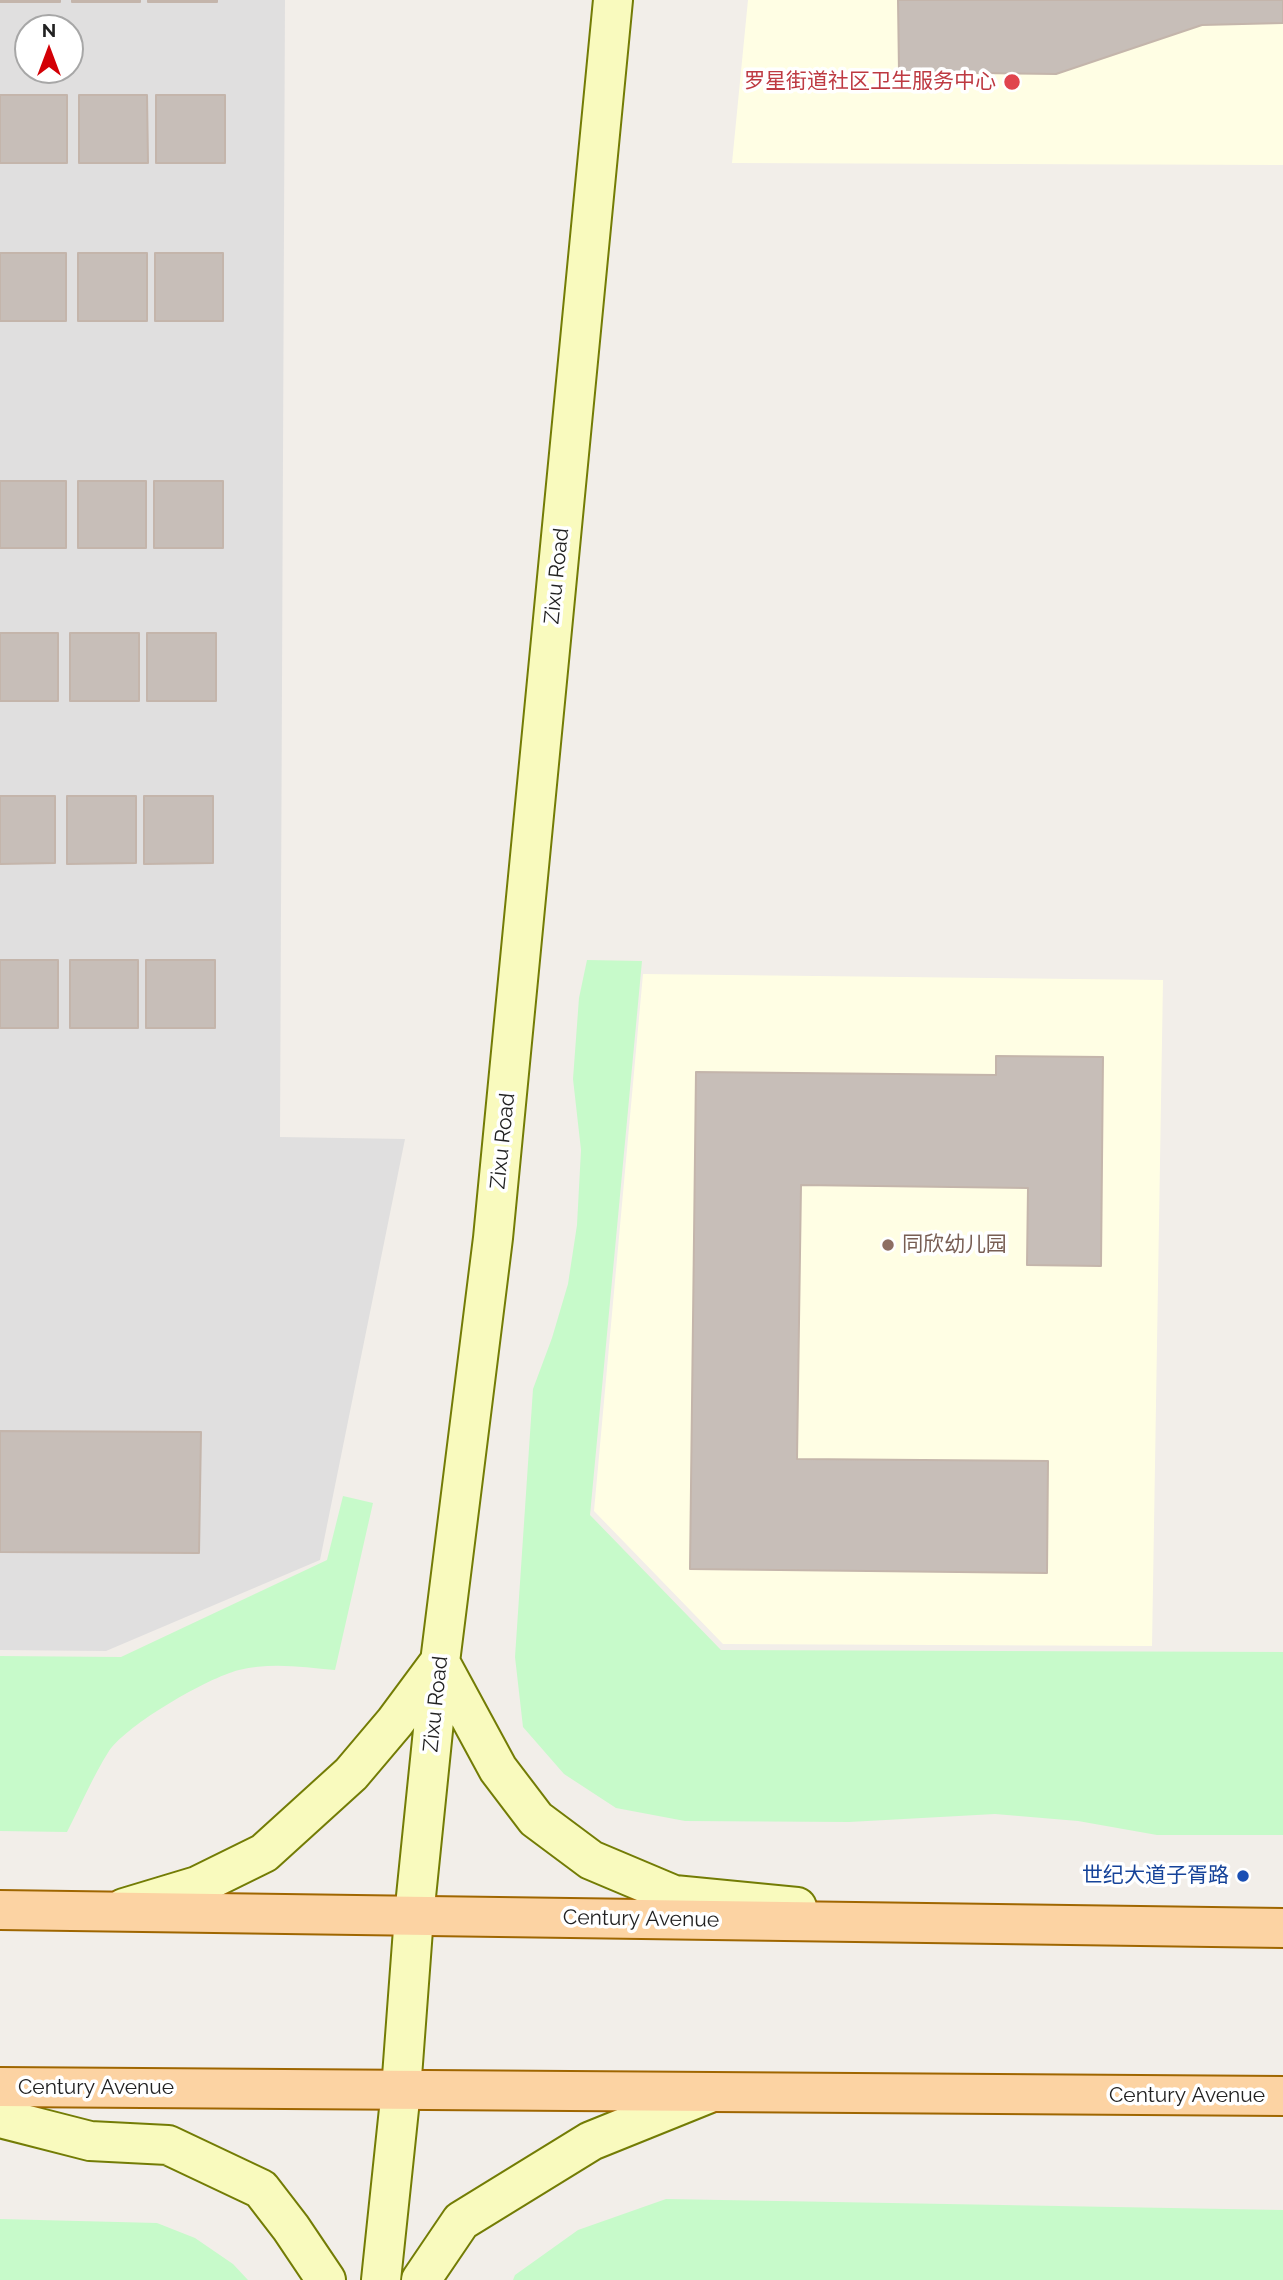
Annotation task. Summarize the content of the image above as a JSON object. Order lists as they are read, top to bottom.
{
  "streets": {
    "main road": ["Century Avenue"],
    "street": ["Zixu Road"]
  },
  "crossings": [
    ["Zixu Road", "Century Avenue"]
  ],
  "places": ["罗星街道社区卫生服务中心", "同欣幼儿园", "世纪大道子胥路"],
  "north": "top"
}
